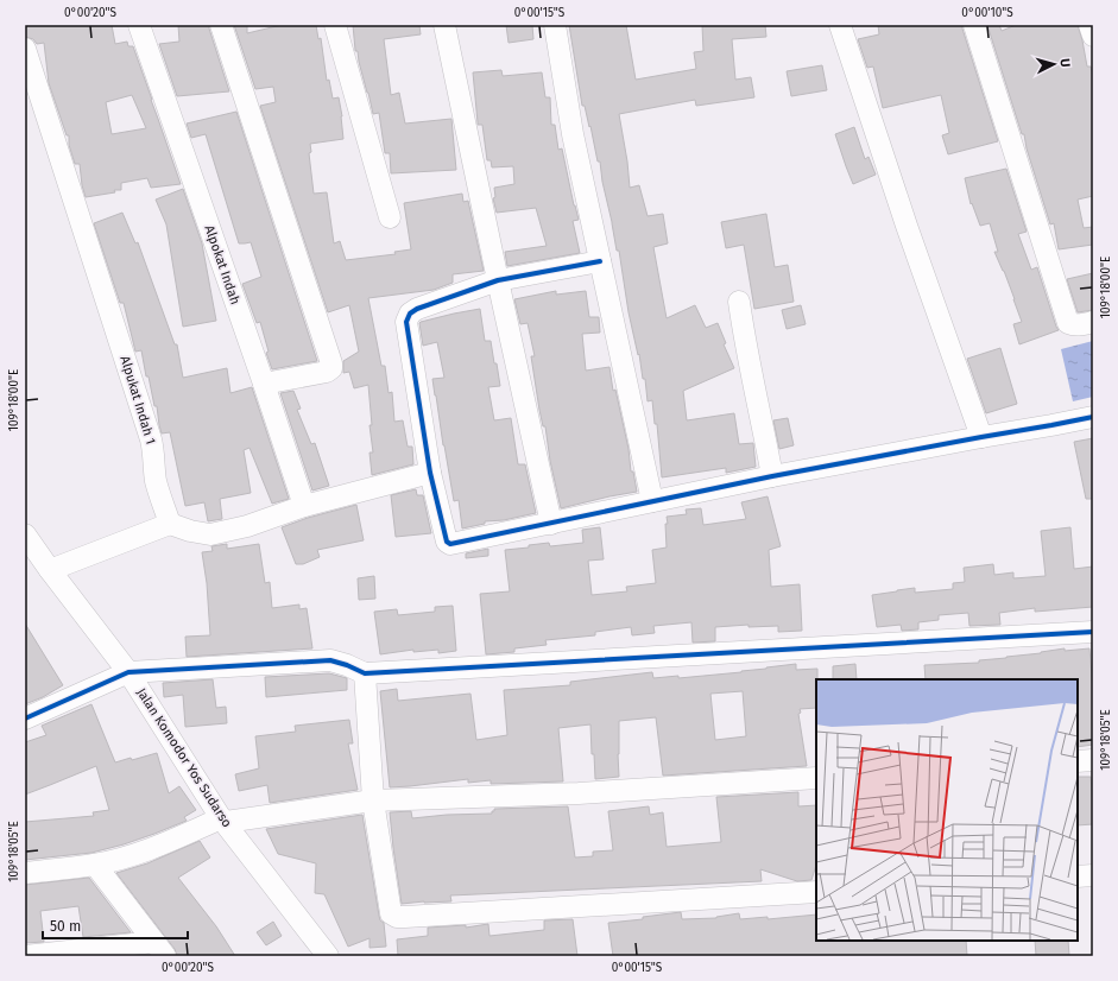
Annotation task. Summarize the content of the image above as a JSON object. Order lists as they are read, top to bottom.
{
  "streets": {
    "street": ["Alpokat Indah", "Alpukat Indah 1", "Jalan Komodor Yos Sudarso"]
  },
  "scale_bar": "50 m",
  "north": "right",
  "coordinates": [
    "0°00'20\"S",
    "0°00'15\"S",
    "0°00'10\"S",
    "109°18'00\"E",
    "109°18'05\"E"
  ]
}
